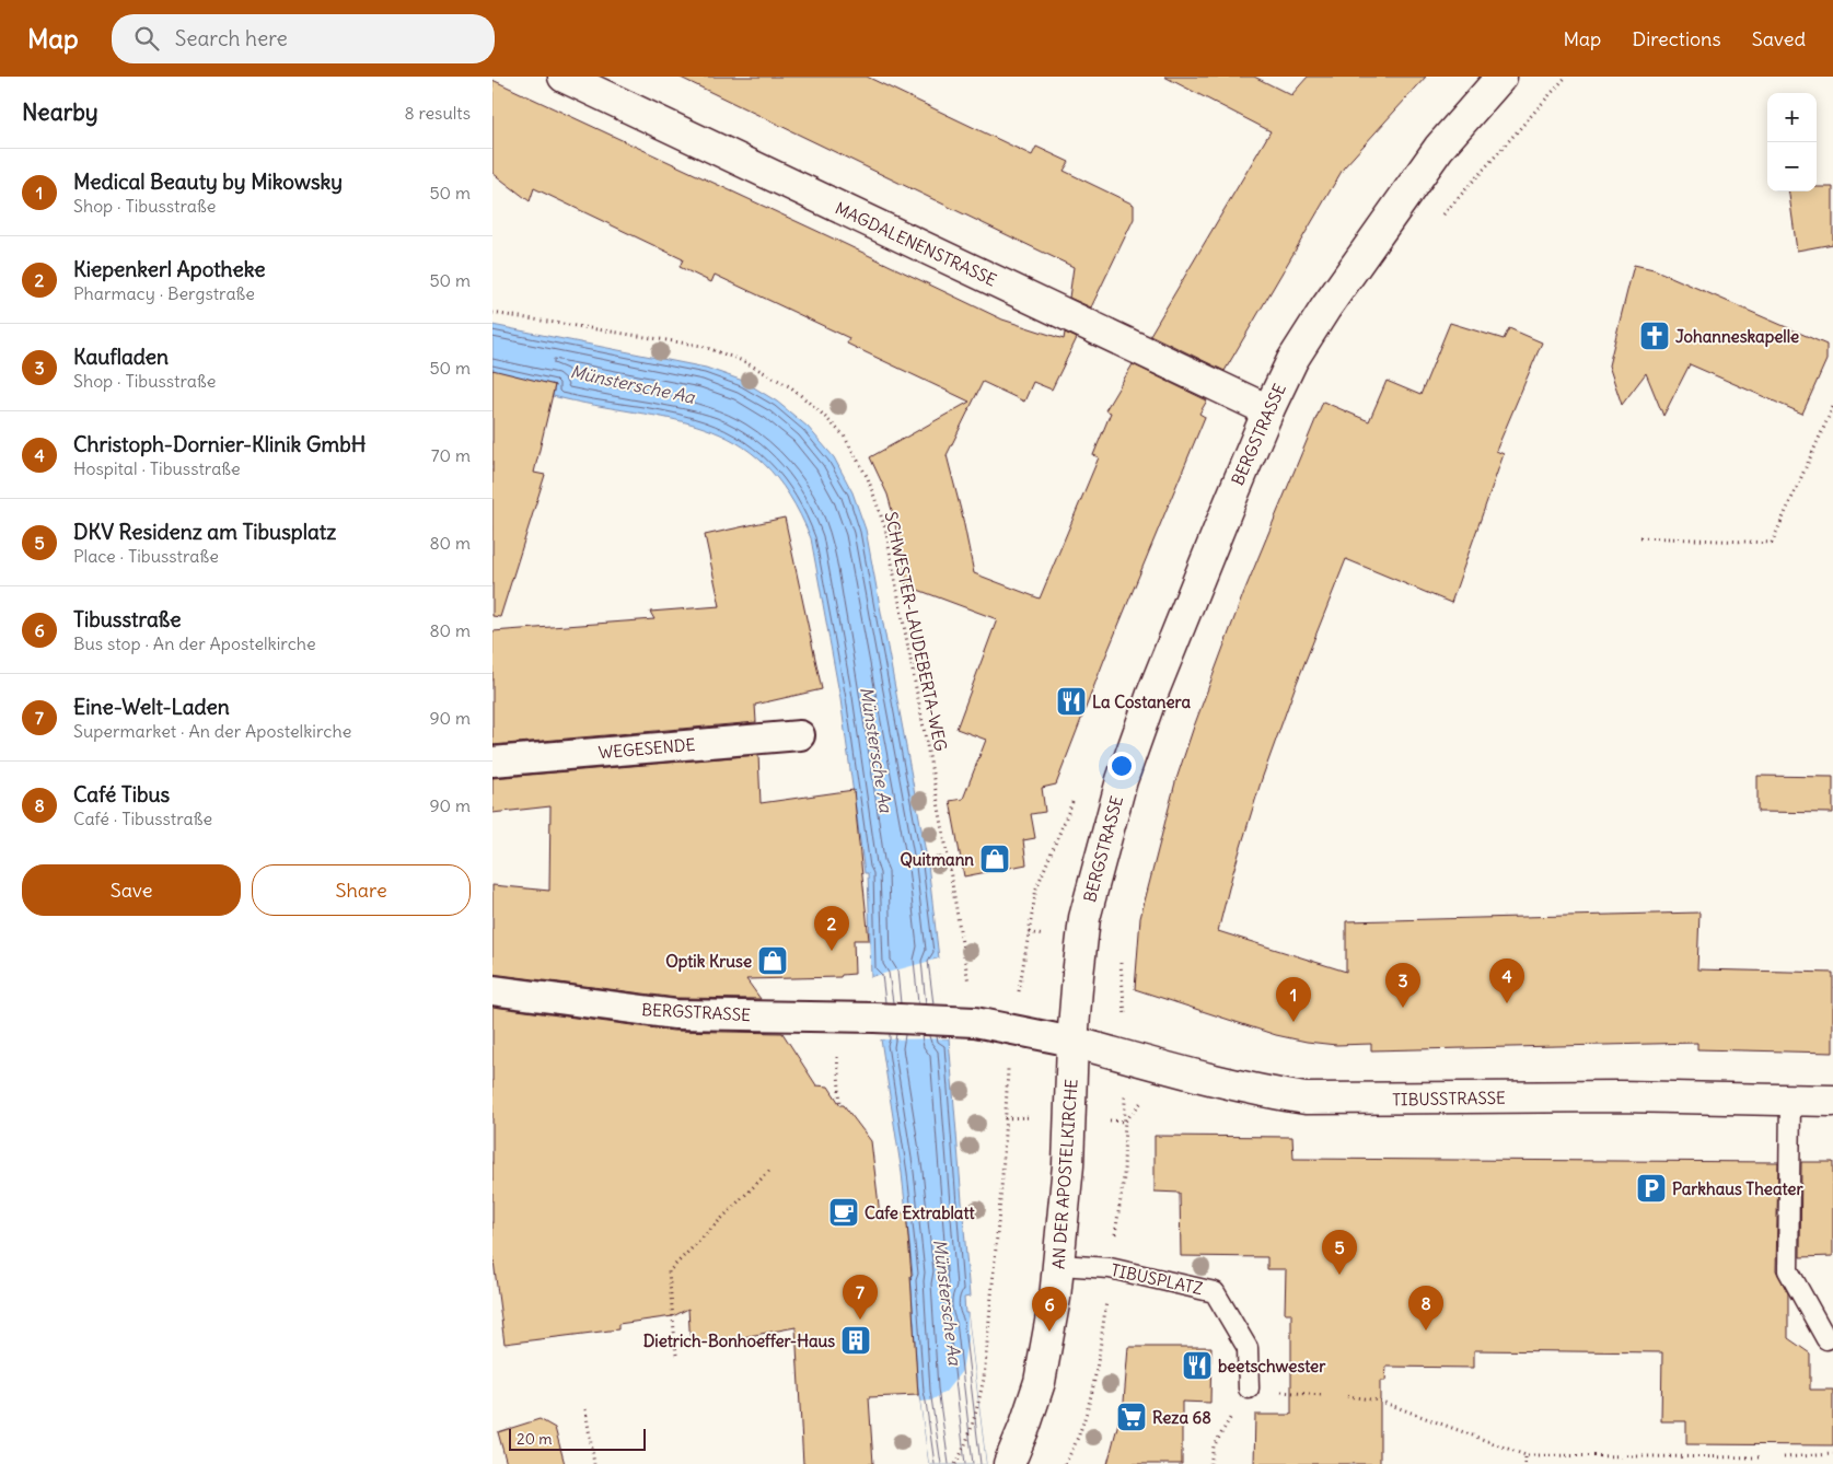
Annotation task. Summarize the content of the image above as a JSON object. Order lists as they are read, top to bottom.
{
  "streets": {
    "street": [
      "MAGDALENENSTRASSE",
      "BERGSTRASSE",
      "WEGESENDE",
      "TIBUSSTRASSE",
      "AN DER APOSTELKIRCHE"
    ],
    "lane": ["TIBUSPLATZ"],
    "path": ["SCHWESTER-LAUDEBERTA-WEG"]
  },
  "crossings": [
    ["MAGDALENENSTRASSE", "BERGSTRASSE"],
    ["BERGSTRASSE", "SCHWESTER-LAUDEBERTA-WEG"],
    ["BERGSTRASSE", "TIBUSSTRASSE"],
    ["BERGSTRASSE", "AN DER APOSTELKIRCHE"],
    ["TIBUSSTRASSE", "AN DER APOSTELKIRCHE"],
    ["AN DER APOSTELKIRCHE", "TIBUSPLATZ"]
  ],
  "water": ["Münstersche Aa"],
  "places": {
    "church": ["Johanneskapelle"],
    "restaurant": ["La Costanera", "beetschwester"],
    "shop": ["Quitmann", "Optik Kruse"],
    "parking": ["Parkhaus Theater"],
    "cafe": ["Cafe Extrablatt"],
    "building": ["Dietrich-Bonhoeffer-Haus"],
    "supermarket": ["Reza 68"]
  },
  "scale_bar": "20 m",
  "page": {
    "header": "Map",
    "search": "Search here",
    "nav": ["Map", "Directions", "Saved"],
    "heading": ["Nearby", "8 results"],
    "map_buttons": ["+", "−"],
    "list": [
      {
        "mark": "1",
        "name": "Medical Beauty by Mikowsky",
        "note": "Shop · Tibusstraße",
        "value": "50 m"
      },
      {
        "mark": "2",
        "name": "Kiepenkerl Apotheke",
        "note": "Pharmacy · Bergstraße",
        "value": "50 m"
      },
      {
        "mark": "3",
        "name": "Kaufladen",
        "note": "Shop · Tibusstraße",
        "value": "50 m"
      },
      {
        "mark": "4",
        "name": "Christoph-Dornier-Klinik GmbH",
        "note": "Hospital · Tibusstraße",
        "value": "70 m"
      },
      {
        "mark": "5",
        "name": "DKV Residenz am Tibusplatz",
        "note": "Place · Tibusstraße",
        "value": "80 m"
      },
      {
        "mark": "6",
        "name": "Tibusstraße",
        "note": "Bus stop · An der Apostelkirche",
        "value": "80 m"
      },
      {
        "mark": "7",
        "name": "Eine-Welt-Laden",
        "note": "Supermarket · An der Apostelkirche",
        "value": "90 m"
      },
      {
        "mark": "8",
        "name": "Café Tibus",
        "note": "Café · Tibusstraße",
        "value": "90 m"
      }
    ],
    "buttons": ["Save", "Share"],
    "pins": [
      "2",
      "4",
      "3",
      "1",
      "5",
      "7",
      "8",
      "6"
    ],
    "scale": "20 m"
  }
}
